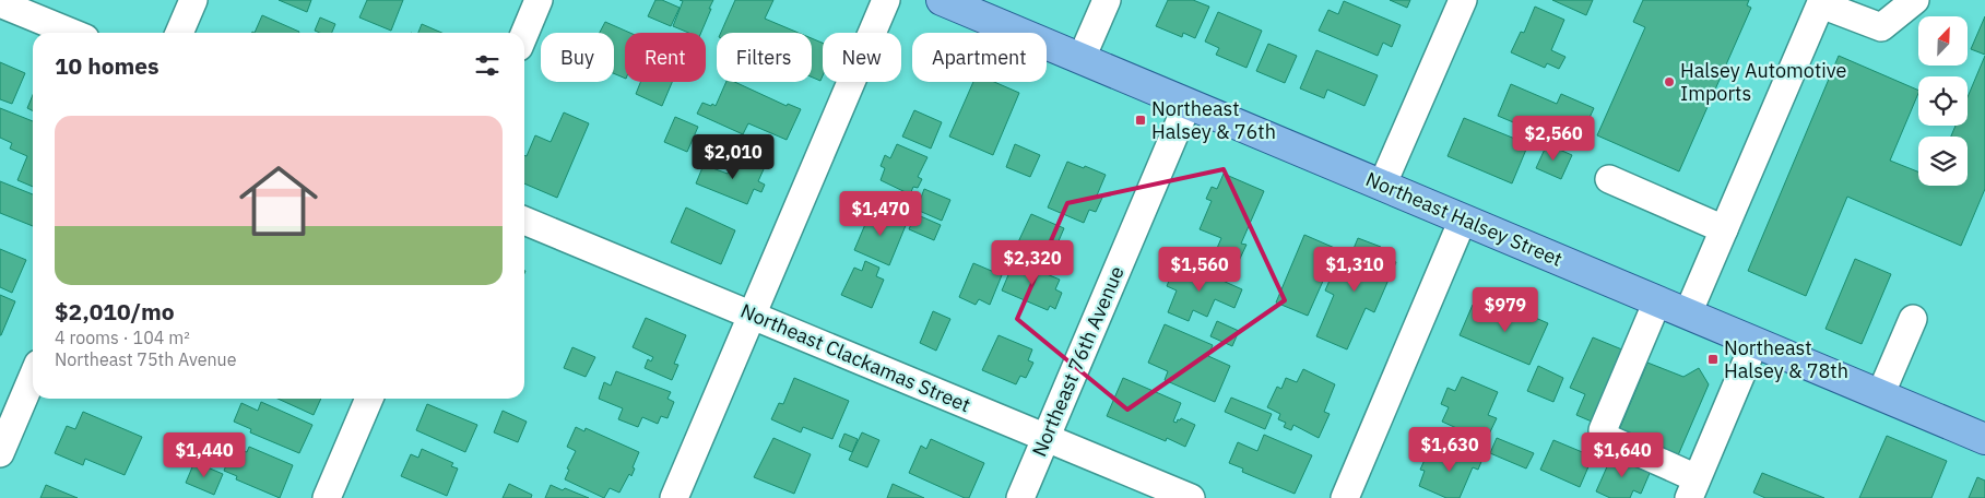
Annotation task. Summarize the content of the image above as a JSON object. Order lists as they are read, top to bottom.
{
  "streets": {
    "main road": ["Northeast Halsey Street"],
    "street": ["Northeast Clackamas Street", "Northeast 76th Avenue"]
  },
  "crossings": [
    ["Northeast Halsey Street", "Northeast 76th Avenue"],
    ["Northeast Clackamas Street", "Northeast 76th Avenue"]
  ],
  "places": {
    "other": ["Halsey Automotive Imports"],
    "transit": ["Northeast Halsey & 76th", "Northeast Halsey & 78th"]
  },
  "north": "top right",
  "page": {
    "chip": [
      "Buy",
      "Rent",
      "Filters",
      "New",
      "Apartment"
    ],
    "heading": "10 homes",
    "list": [
      {
        "name": "$2,010/mo",
        "note": "4 rooms · 104 m² · Northeast 75th Avenue"
      }
    ],
    "price": [
      "$2,560",
      "$2,010",
      "$1,470",
      "$2,320",
      "$1,560",
      "$1,310",
      "$979",
      "$1,630",
      "$1,440",
      "$1,640"
    ]
  }
}
